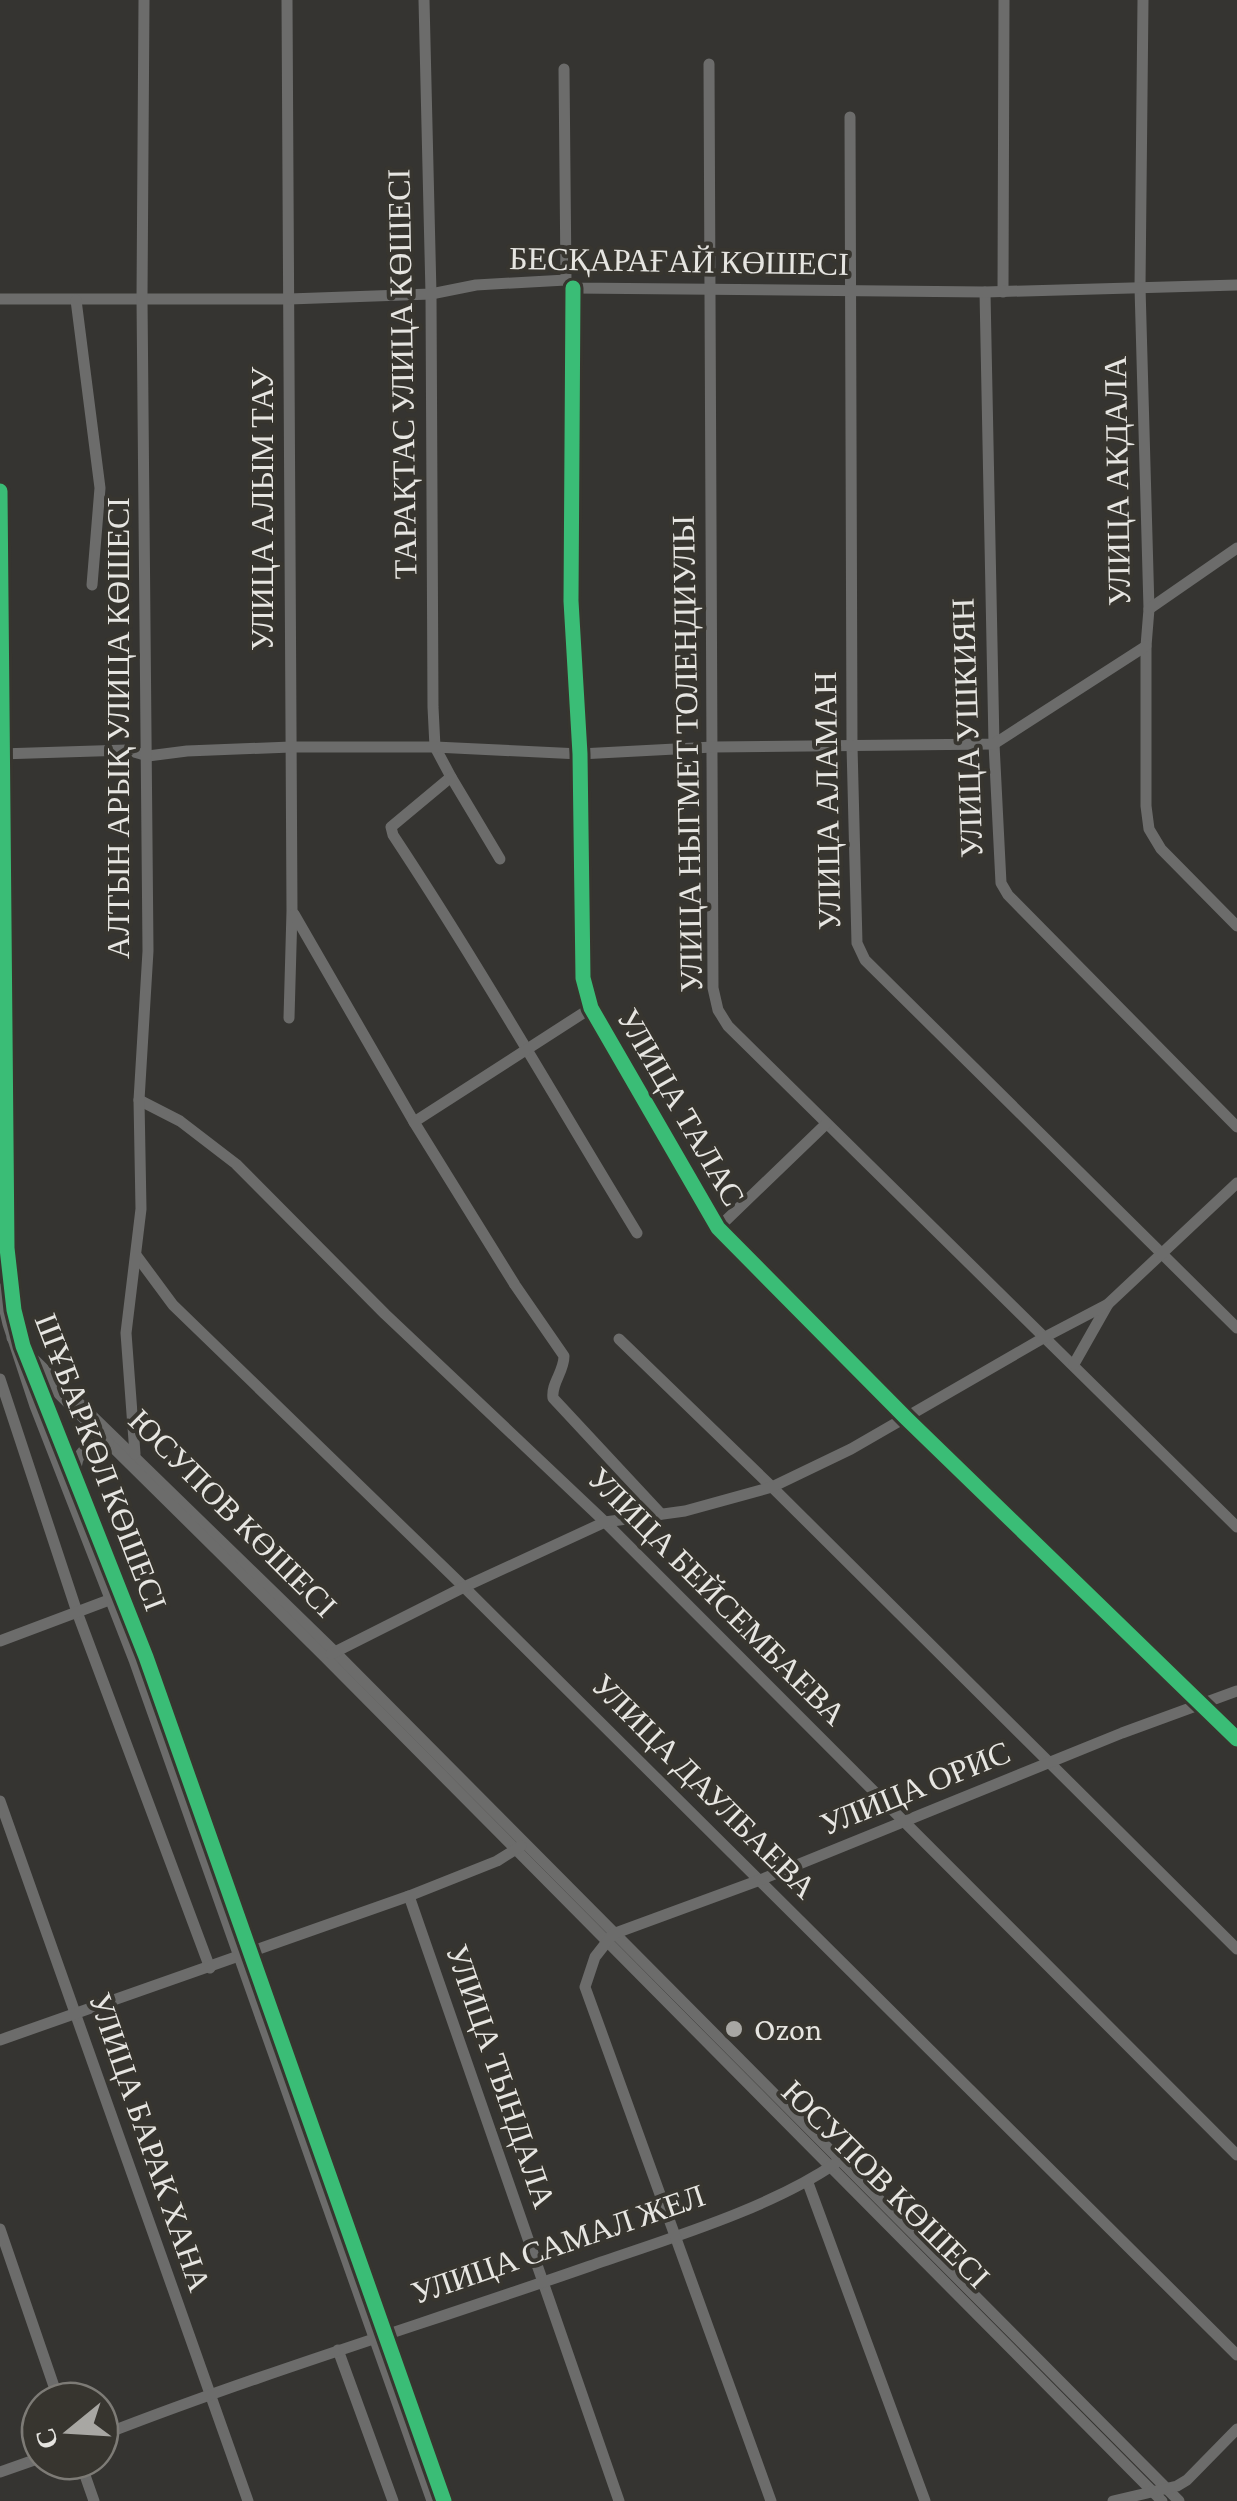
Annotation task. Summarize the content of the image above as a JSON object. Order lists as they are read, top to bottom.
{
  "streets": {
    "street": [
      "БЕСҚАРАҒАЙ КӨШЕСІ",
      "ТАРАҚТАС УЛИЦА КӨШЕСІ",
      "УЛИЦА АКДАЛА",
      "УЛИЦА АЛЫМ ТАУ",
      "АЛТЫН АРЫҚ УЛИЦА КӨШЕСІ",
      "УЛИЦА УШКИЯН",
      "УЛИЦА НЫГМЕТ ТОЛЕНДИУЛЫ",
      "УЛИЦА АЛАМАН",
      "УЛИЦА ТАЛАС",
      "ШҰБАРКӨЛ КӨШЕСІ",
      "ЮСУПОВ КӨШЕСІ",
      "УЛИЦА БЕЙСЕМБАЕВА",
      "УЛИЦА ДАУЛБАЕВА",
      "УЛИЦА ОРИС",
      "УЛИЦА ТЫНДАЛА",
      "УЛИЦА БАРАК ХАНА",
      "УЛИЦА САМАЛ ЖЕЛ"
    ]
  },
  "crossings": [
    ["БЕСҚАРАҒАЙ КӨШЕСІ", "ТАРАҚТАС УЛИЦА КӨШЕСІ"],
    ["БЕСҚАРАҒАЙ КӨШЕСІ", "УЛИЦА АКДАЛА"],
    ["БЕСҚАРАҒАЙ КӨШЕСІ", "УЛИЦА АЛЫМ ТАУ"],
    ["БЕСҚАРАҒАЙ КӨШЕСІ", "АЛТЫН АРЫҚ УЛИЦА КӨШЕСІ"],
    ["БЕСҚАРАҒАЙ КӨШЕСІ", "УЛИЦА УШКИЯН"],
    ["БЕСҚАРАҒАЙ КӨШЕСІ", "УЛИЦА НЫГМЕТ ТОЛЕНДИУЛЫ"],
    ["БЕСҚАРАҒАЙ КӨШЕСІ", "УЛИЦА АЛАМАН"],
    ["БЕСҚАРАҒАЙ КӨШЕСІ", "УЛИЦА ТАЛАС"],
    ["АЛТЫН АРЫҚ УЛИЦА КӨШЕСІ", "ЮСУПОВ КӨШЕСІ"],
    ["АЛТЫН АРЫҚ УЛИЦА КӨШЕСІ", "УЛИЦА БЕЙСЕМБАЕВА"],
    ["АЛТЫН АРЫҚ УЛИЦА КӨШЕСІ", "УЛИЦА ДАУЛБАЕВА"],
    ["УЛИЦА ТАЛАС", "УЛИЦА ОРИС"],
    ["ШҰБАРКӨЛ КӨШЕСІ", "ЮСУПОВ КӨШЕСІ"],
    ["ШҰБАРКӨЛ КӨШЕСІ", "УЛИЦА САМАЛ ЖЕЛ"],
    ["ЮСУПОВ КӨШЕСІ", "УЛИЦА ОРИС"],
    ["ЮСУПОВ КӨШЕСІ", "УЛИЦА САМАЛ ЖЕЛ"],
    ["УЛИЦА БЕЙСЕМБАЕВА", "УЛИЦА ОРИС"],
    ["УЛИЦА ДАУЛБАЕВА", "УЛИЦА ОРИС"],
    ["УЛИЦА ТЫНДАЛА", "УЛИЦА САМАЛ ЖЕЛ"],
    ["УЛИЦА БАРАК ХАНА", "УЛИЦА САМАЛ ЖЕЛ"]
  ],
  "places": ["Ozon"],
  "north": "left"
}
